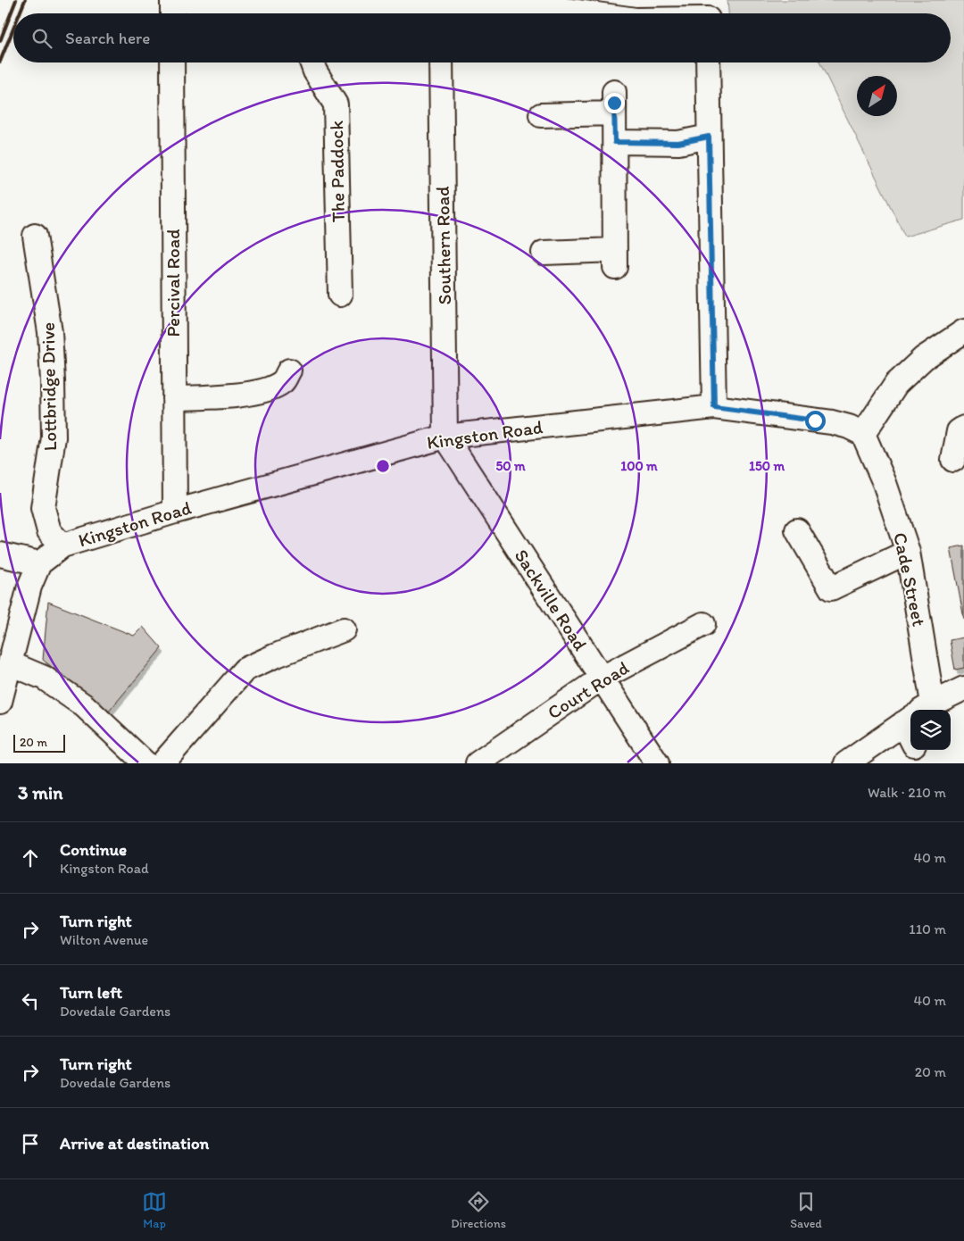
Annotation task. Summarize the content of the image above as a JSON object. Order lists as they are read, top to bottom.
{
  "streets": {
    "street": [
      "The Paddock",
      "Southern Road",
      "Percival Road",
      "Lottbridge Drive",
      "Kingston Road",
      "Cade Street",
      "Sackville Road",
      "Court Road"
    ]
  },
  "crossings": [
    ["Southern Road", "Kingston Road"],
    ["Southern Road", "Sackville Road"],
    ["Percival Road", "Kingston Road"],
    ["Lottbridge Drive", "Kingston Road"],
    ["Kingston Road", "Cade Street"],
    ["Kingston Road", "Sackville Road"],
    ["Sackville Road", "Court Road"]
  ],
  "scale_bar": "20 m",
  "north": "top right",
  "page": {
    "search": "Search here",
    "scale": "20 m",
    "heading": ["3 min", "Walk · 210 m"],
    "list": [
      ["Continue", "Kingston Road", "40 m"],
      ["Turn right", "Wilton Avenue", "110 m"],
      ["Turn left", "Dovedale Gardens", "40 m"],
      ["Turn right", "Dovedale Gardens", "20 m"],
      "Arrive at destination"
    ],
    "nav": ["Map", "Directions", "Saved"]
  },
  "rings": ["50 m", "100 m", "150 m"]
}
